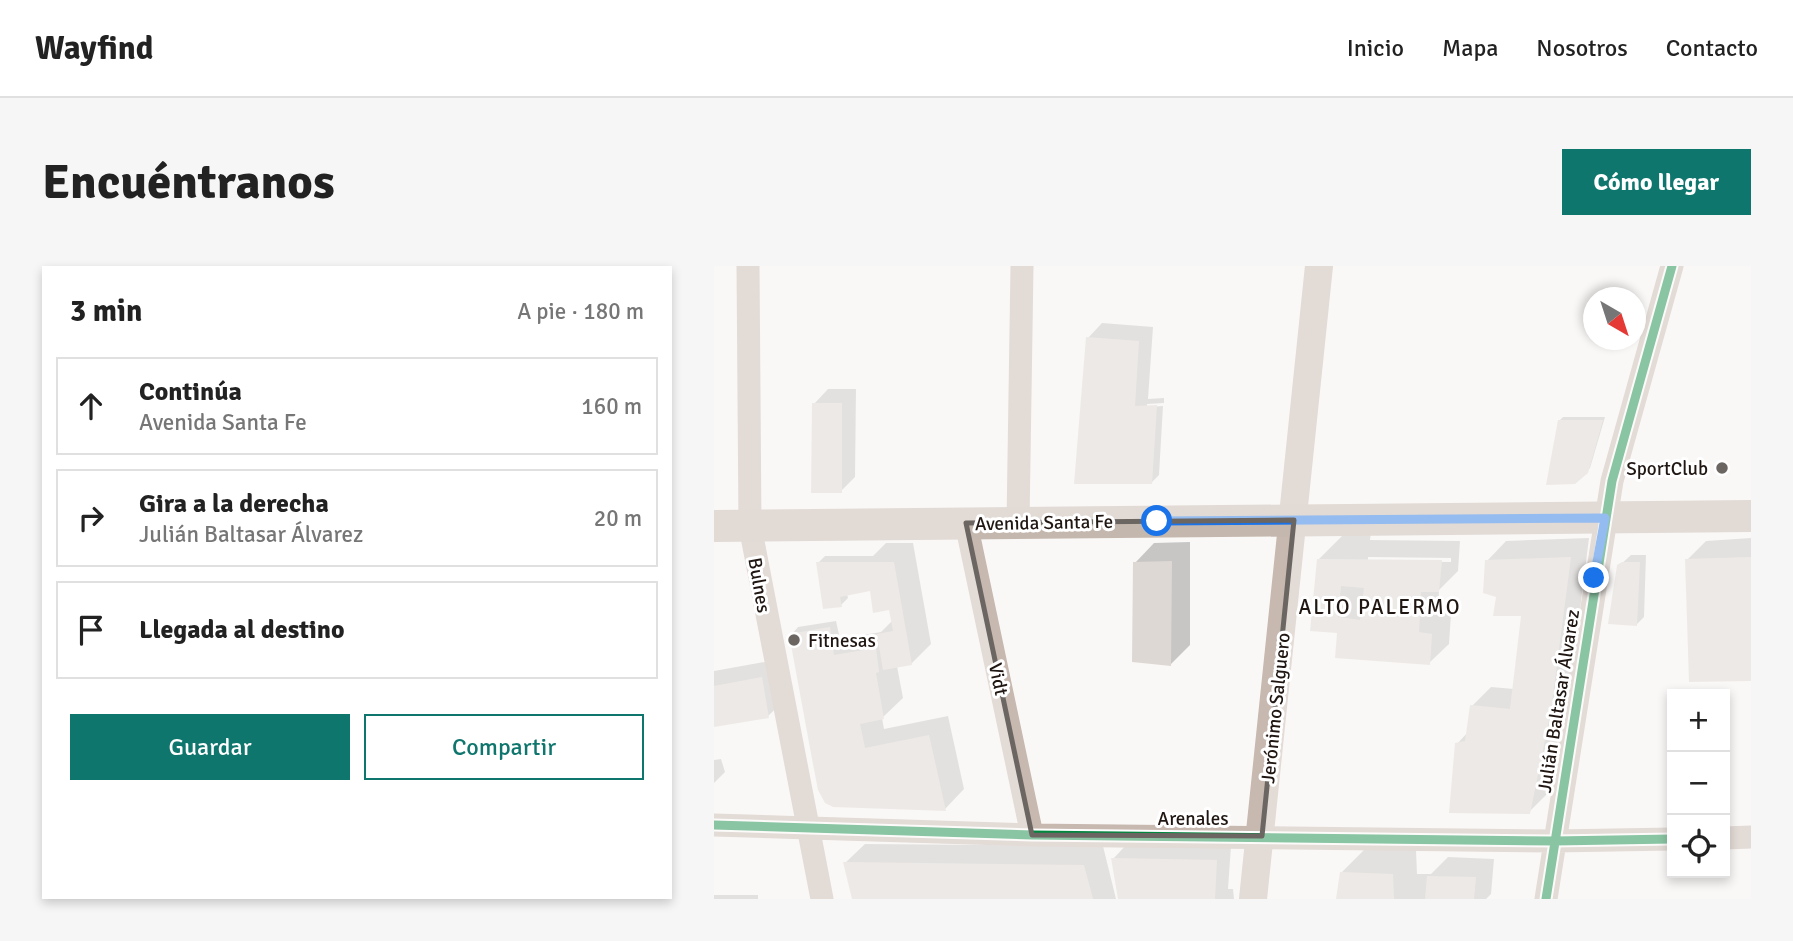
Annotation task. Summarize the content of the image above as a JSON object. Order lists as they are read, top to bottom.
{
  "streets": {
    "main road": ["Avenida Santa Fe"],
    "street": [
      "Bulnes",
      "Vidt",
      "Julián Baltasar Álvarez",
      "Jerónimo Salguero",
      "Arenales"
    ]
  },
  "crossings": [
    ["Avenida Santa Fe", "Bulnes"],
    ["Avenida Santa Fe", "Vidt"],
    ["Avenida Santa Fe", "Julián Baltasar Álvarez"],
    ["Avenida Santa Fe", "Jerónimo Salguero"],
    ["Bulnes", "Arenales"],
    ["Vidt", "Arenales"],
    ["Julián Baltasar Álvarez", "Arenales"],
    ["Jerónimo Salguero", "Arenales"]
  ],
  "districts": ["ALTO PALERMO"],
  "places": ["SportClub", "Fitnesas"],
  "north": "bottom right",
  "page": {
    "header": "Wayfind",
    "nav": [
      "Inicio",
      "Mapa",
      "Nosotros",
      "Contacto"
    ],
    "buttons": [
      "Cómo llegar",
      ["Guardar", "Compartir"]
    ],
    "title": "Encuéntranos",
    "heading": ["3 min", "A pie · 180 m"],
    "list": [
      ["Continúa", "Avenida Santa Fe", "160 m"],
      ["Gira a la derecha", "Julián Baltasar Álvarez", "20 m"],
      "Llegada al destino"
    ],
    "map_buttons": ["+", "−"]
  }
}
